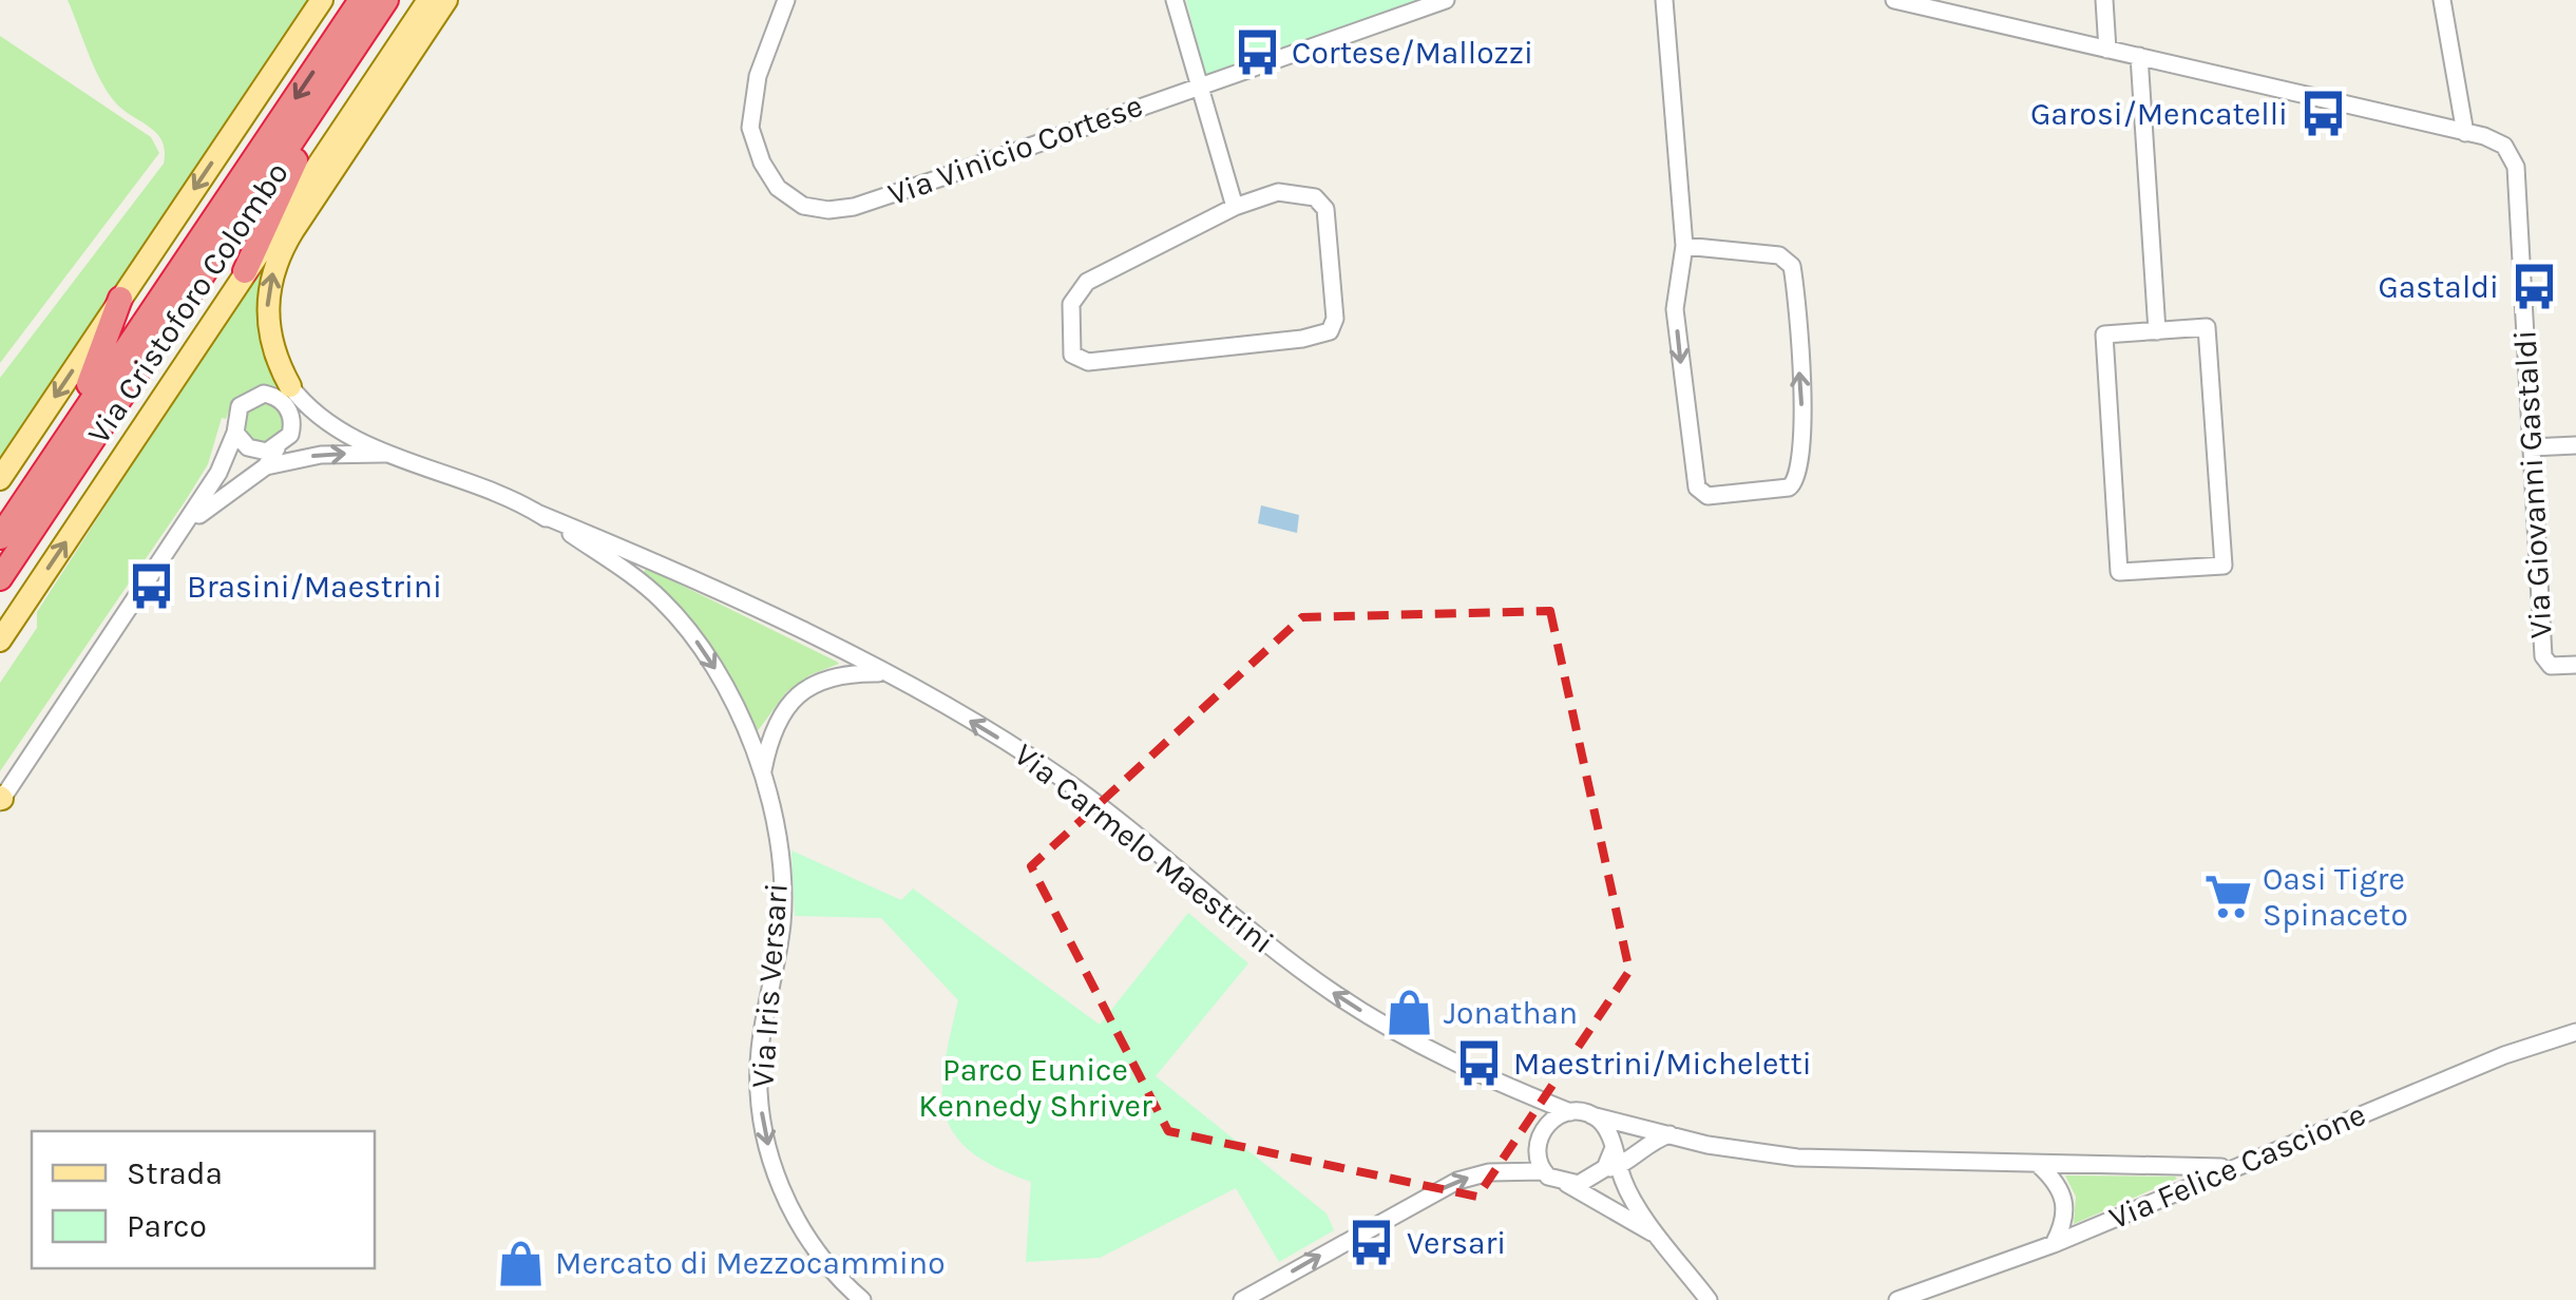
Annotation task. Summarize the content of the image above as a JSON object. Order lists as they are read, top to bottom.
{
  "streets": {
    "highway": ["Via Cristoforo Colombo"],
    "street": [
      "Via Vinicio Cortese",
      "Via Giovanni Gastaldi",
      "Via Carmelo Maestrini",
      "Via Iris Versari",
      "Via Felice Cascione"
    ]
  },
  "crossings": [
    ["Via Carmelo Maestrini", "Via Iris Versari"]
  ],
  "one_way": ["Via Carmelo Maestrini", "Via Iris Versari"],
  "parks": ["Parco Eunice Kennedy Shriver"],
  "places": {
    "bus stop": [
      "Cortese/Mallozzi",
      "Garosi/Mencatelli",
      "Gastaldi",
      "Brasini/Maestrini",
      "Maestrini/Micheletti",
      "Versari"
    ],
    "supermarket": ["Oasi Tigre Spinaceto"],
    "shop": ["Jonathan", "Mercato di Mezzocammino"]
  },
  "legend": ["Strada", "Parco"]
}
